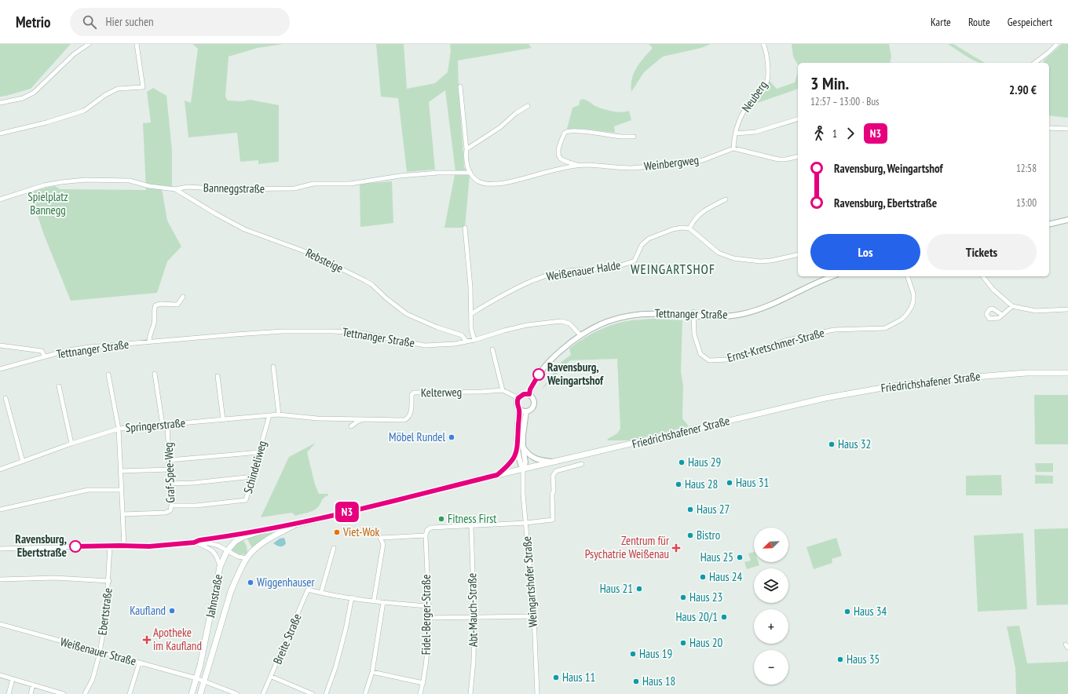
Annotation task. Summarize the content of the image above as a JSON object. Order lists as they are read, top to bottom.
{
  "streets": {
    "main road": ["Friedrichshafener Straße", "Jahnstraße"],
    "street": [
      "Neuberg",
      "Weinbergweg",
      "Banneggstraße",
      "Rebsteige",
      "Weißenauer Halde",
      "Tettnanger Straße",
      "Ernst-Kretschmer-Straße",
      "Kelterweg",
      "Springerstraße",
      "Schindeliweg",
      "Graf-Spee-Weg",
      "Weingartshofer Straße",
      "Abt-Mauch-Straße",
      "Ebertstraße",
      "Fidel-Berger-Straße",
      "Breite Straße",
      "Weißenauer Straße"
    ]
  },
  "crossings": [
    ["Neuberg", "Weinbergweg"],
    ["Weinbergweg", "Banneggstraße"],
    ["Banneggstraße", "Rebsteige"],
    ["Rebsteige", "Tettnanger Straße"],
    ["Tettnanger Straße", "Ernst-Kretschmer-Straße"],
    ["Friedrichshafener Straße", "Weingartshofer Straße"],
    ["Friedrichshafener Straße", "Jahnstraße"],
    ["Kelterweg", "Springerstraße"],
    ["Springerstraße", "Schindeliweg"],
    ["Springerstraße", "Graf-Spee-Weg"],
    ["Schindeliweg", "Graf-Spee-Weg"],
    ["Jahnstraße", "Weißenauer Straße"],
    ["Ebertstraße", "Weißenauer Straße"]
  ],
  "districts": ["WEINGARTSHOF"],
  "parks": ["Spielplatz Bannegg"],
  "places": {
    "other": [
      "Ravensburg, Weingartshof",
      "Möbel Rundel",
      "Haus 32",
      "Haus 29",
      "Haus 31",
      "Haus 28",
      "Haus 27",
      "Fitness First",
      "Viet-Wok",
      "Bistro",
      "Ravensburg, Ebertstraße",
      "Haus 25",
      "Haus 24",
      "Wiggenhauser",
      "Haus 21",
      "Haus 23",
      "Kaufland",
      "Haus 34",
      "Haus 20/1",
      "Haus 20",
      "Haus 19",
      "Haus 35",
      "Haus 11",
      "Haus 18"
    ],
    "health": ["Zentrum für Psychatrie Weißenau", "Apotheke im Kaufland"]
  },
  "lines": ["bus line N3"],
  "north": "bottom left",
  "page": {
    "header": "Metrio",
    "search": "Hier suchen",
    "nav": ["Karte", "Route", "Gespeichert"],
    "on_map": "N3",
    "heading": ["3 Min.", "12:57 – 13:00 · Bus", "2.90 €"],
    "legs": ["1", "N3"],
    "list": [
      {
        "name": "Ravensburg, Weingartshof",
        "value": "12:58"
      },
      {
        "name": "Ravensburg, Ebertstraße",
        "value": "13:00"
      }
    ],
    "buttons": ["Los", "Tickets"],
    "map_buttons": ["+", "−"]
  }
}
